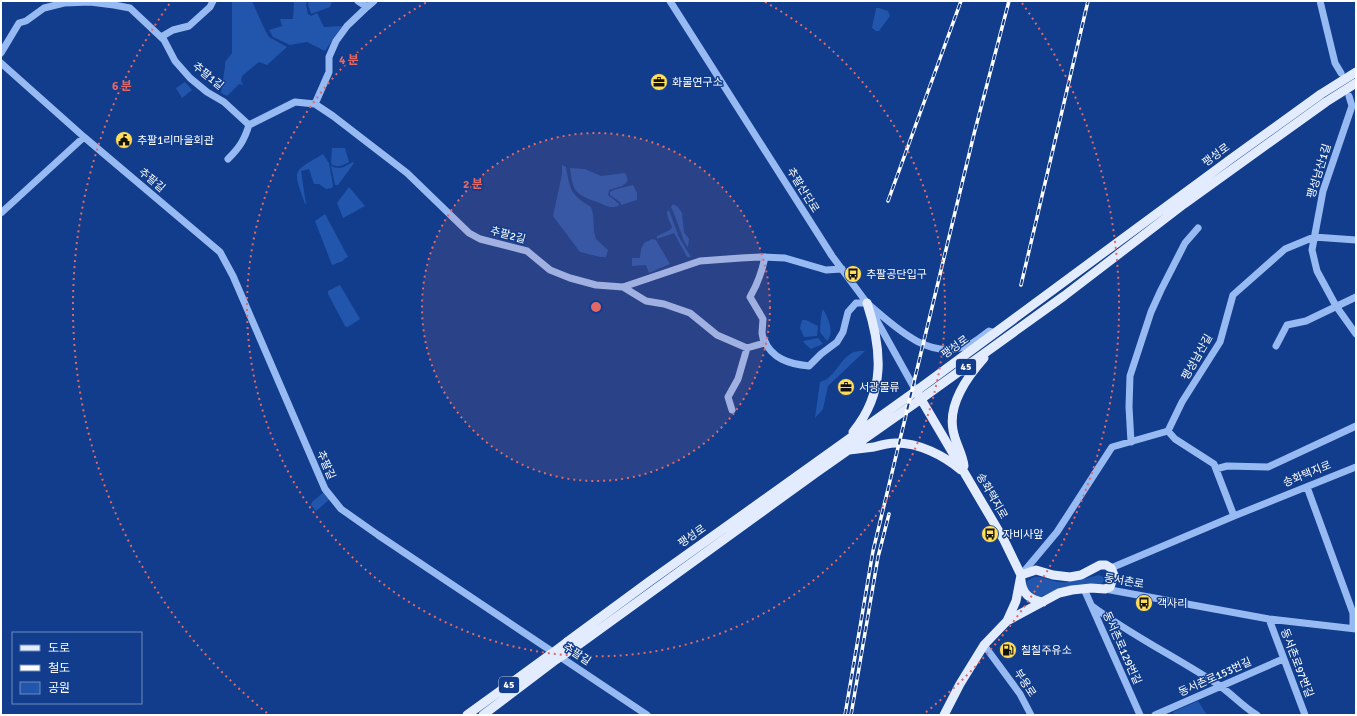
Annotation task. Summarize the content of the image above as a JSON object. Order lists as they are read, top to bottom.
{
  "streets": {
    "main road": [
      "팽성로",
      "45",
      "송화택지로",
      "동서촌로"
    ],
    "street": [
      "추팔1길",
      "팽성남산1길",
      "추팔길",
      "추팔산단로",
      "추팔2길",
      "팽성남산길",
      "동서촌로129번길",
      "동서촌로97번길",
      "동서촌로153번길",
      "부용로"
    ]
  },
  "crossings": [
    ["추팔1길", "추팔2길"],
    ["팽성로", "추팔산단로"],
    ["팽성로", "45"],
    ["팽성로", "송화택지로"],
    ["팽성남산1길", "팽성남산길"],
    ["추팔산단로", "추팔2길"],
    ["추팔산단로", "송화택지로"],
    ["동서촌로", "동서촌로129번길"],
    ["동서촌로", "동서촌로97번길"],
    ["동서촌로", "부용로"],
    ["동서촌로97번길", "동서촌로153번길"]
  ],
  "places": {
    "office": ["화물연구소", "서광물류"],
    "public building": ["추팔1리마을회관"],
    "bus stop": ["추팔공단입구", "자비사앞", "객사리"],
    "fuel station": ["칠칠주유소"]
  },
  "legend": ["도로", "철도", "공원"],
  "rings": ["4 분", "6 분", "2 분"]
}
